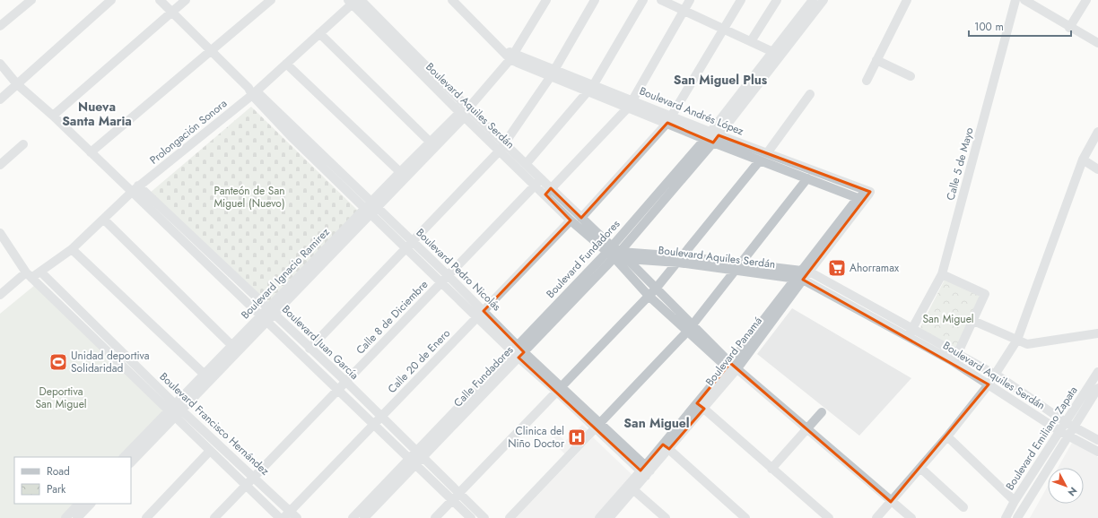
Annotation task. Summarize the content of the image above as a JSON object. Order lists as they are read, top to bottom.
{
  "streets": {
    "street": [
      "Boulevard Aquiles Serdán",
      "Boulevard Andrés López",
      "Prolongación Sonora",
      "Calle 5 de Mayo",
      "Boulevard Fundadores",
      "Boulevard Pedro Nicolás",
      "Boulevard Ignacio Ramirez",
      "Calle 8 de Diciembre",
      "Boulevard Juan García",
      "Boulevard Panamá",
      "Calle 20 de Enero",
      "Calle Fundadores",
      "Boulevard Francisco Hernández",
      "Boulevard Emiliano Zapata"
    ]
  },
  "crossings": [
    ["Boulevard Aquiles Serdán", "Prolongación Sonora"],
    ["Boulevard Aquiles Serdán", "Calle 5 de Mayo"],
    ["Boulevard Aquiles Serdán", "Boulevard Fundadores"],
    ["Boulevard Aquiles Serdán", "Boulevard Ignacio Ramirez"],
    ["Boulevard Aquiles Serdán", "Calle 8 de Diciembre"],
    ["Boulevard Aquiles Serdán", "Boulevard Panamá"],
    ["Boulevard Aquiles Serdán", "Calle 20 de Enero"],
    ["Boulevard Aquiles Serdán", "Calle Fundadores"],
    ["Boulevard Aquiles Serdán", "Boulevard Emiliano Zapata"],
    ["Boulevard Andrés López", "Boulevard Fundadores"],
    ["Boulevard Andrés López", "Boulevard Panamá"],
    ["Prolongación Sonora", "Boulevard Pedro Nicolás"],
    ["Prolongación Sonora", "Boulevard Juan García"],
    ["Prolongación Sonora", "Boulevard Francisco Hernández"],
    ["Boulevard Fundadores", "Boulevard Pedro Nicolás"],
    ["Boulevard Fundadores", "Calle Fundadores"],
    ["Boulevard Pedro Nicolás", "Boulevard Ignacio Ramirez"],
    ["Boulevard Pedro Nicolás", "Calle 8 de Diciembre"],
    ["Boulevard Pedro Nicolás", "Boulevard Panamá"],
    ["Boulevard Pedro Nicolás", "Calle 20 de Enero"],
    ["Boulevard Pedro Nicolás", "Calle Fundadores"],
    ["Boulevard Ignacio Ramirez", "Boulevard Juan García"],
    ["Boulevard Ignacio Ramirez", "Boulevard Francisco Hernández"],
    ["Calle 8 de Diciembre", "Boulevard Juan García"],
    ["Calle 8 de Diciembre", "Boulevard Francisco Hernández"],
    ["Boulevard Juan García", "Calle 20 de Enero"],
    ["Boulevard Juan García", "Calle Fundadores"],
    ["Calle 20 de Enero", "Boulevard Francisco Hernández"]
  ],
  "districts": ["San Miguel Plus", "Nueva Santa Maria", "San Miguel"],
  "parks": ["Panteón de San Miguel (Nuevo)", "San Miguel", "Deportiva San Miguel"],
  "places": {
    "supermarket": ["Ahorramax"],
    "sports": ["Unidad deportiva Solidaridad"],
    "hospital": ["Clinica del Niño Doctor"]
  },
  "legend": ["Road", "Park"],
  "scale_bar": "100 m",
  "north": "bottom right"
}
